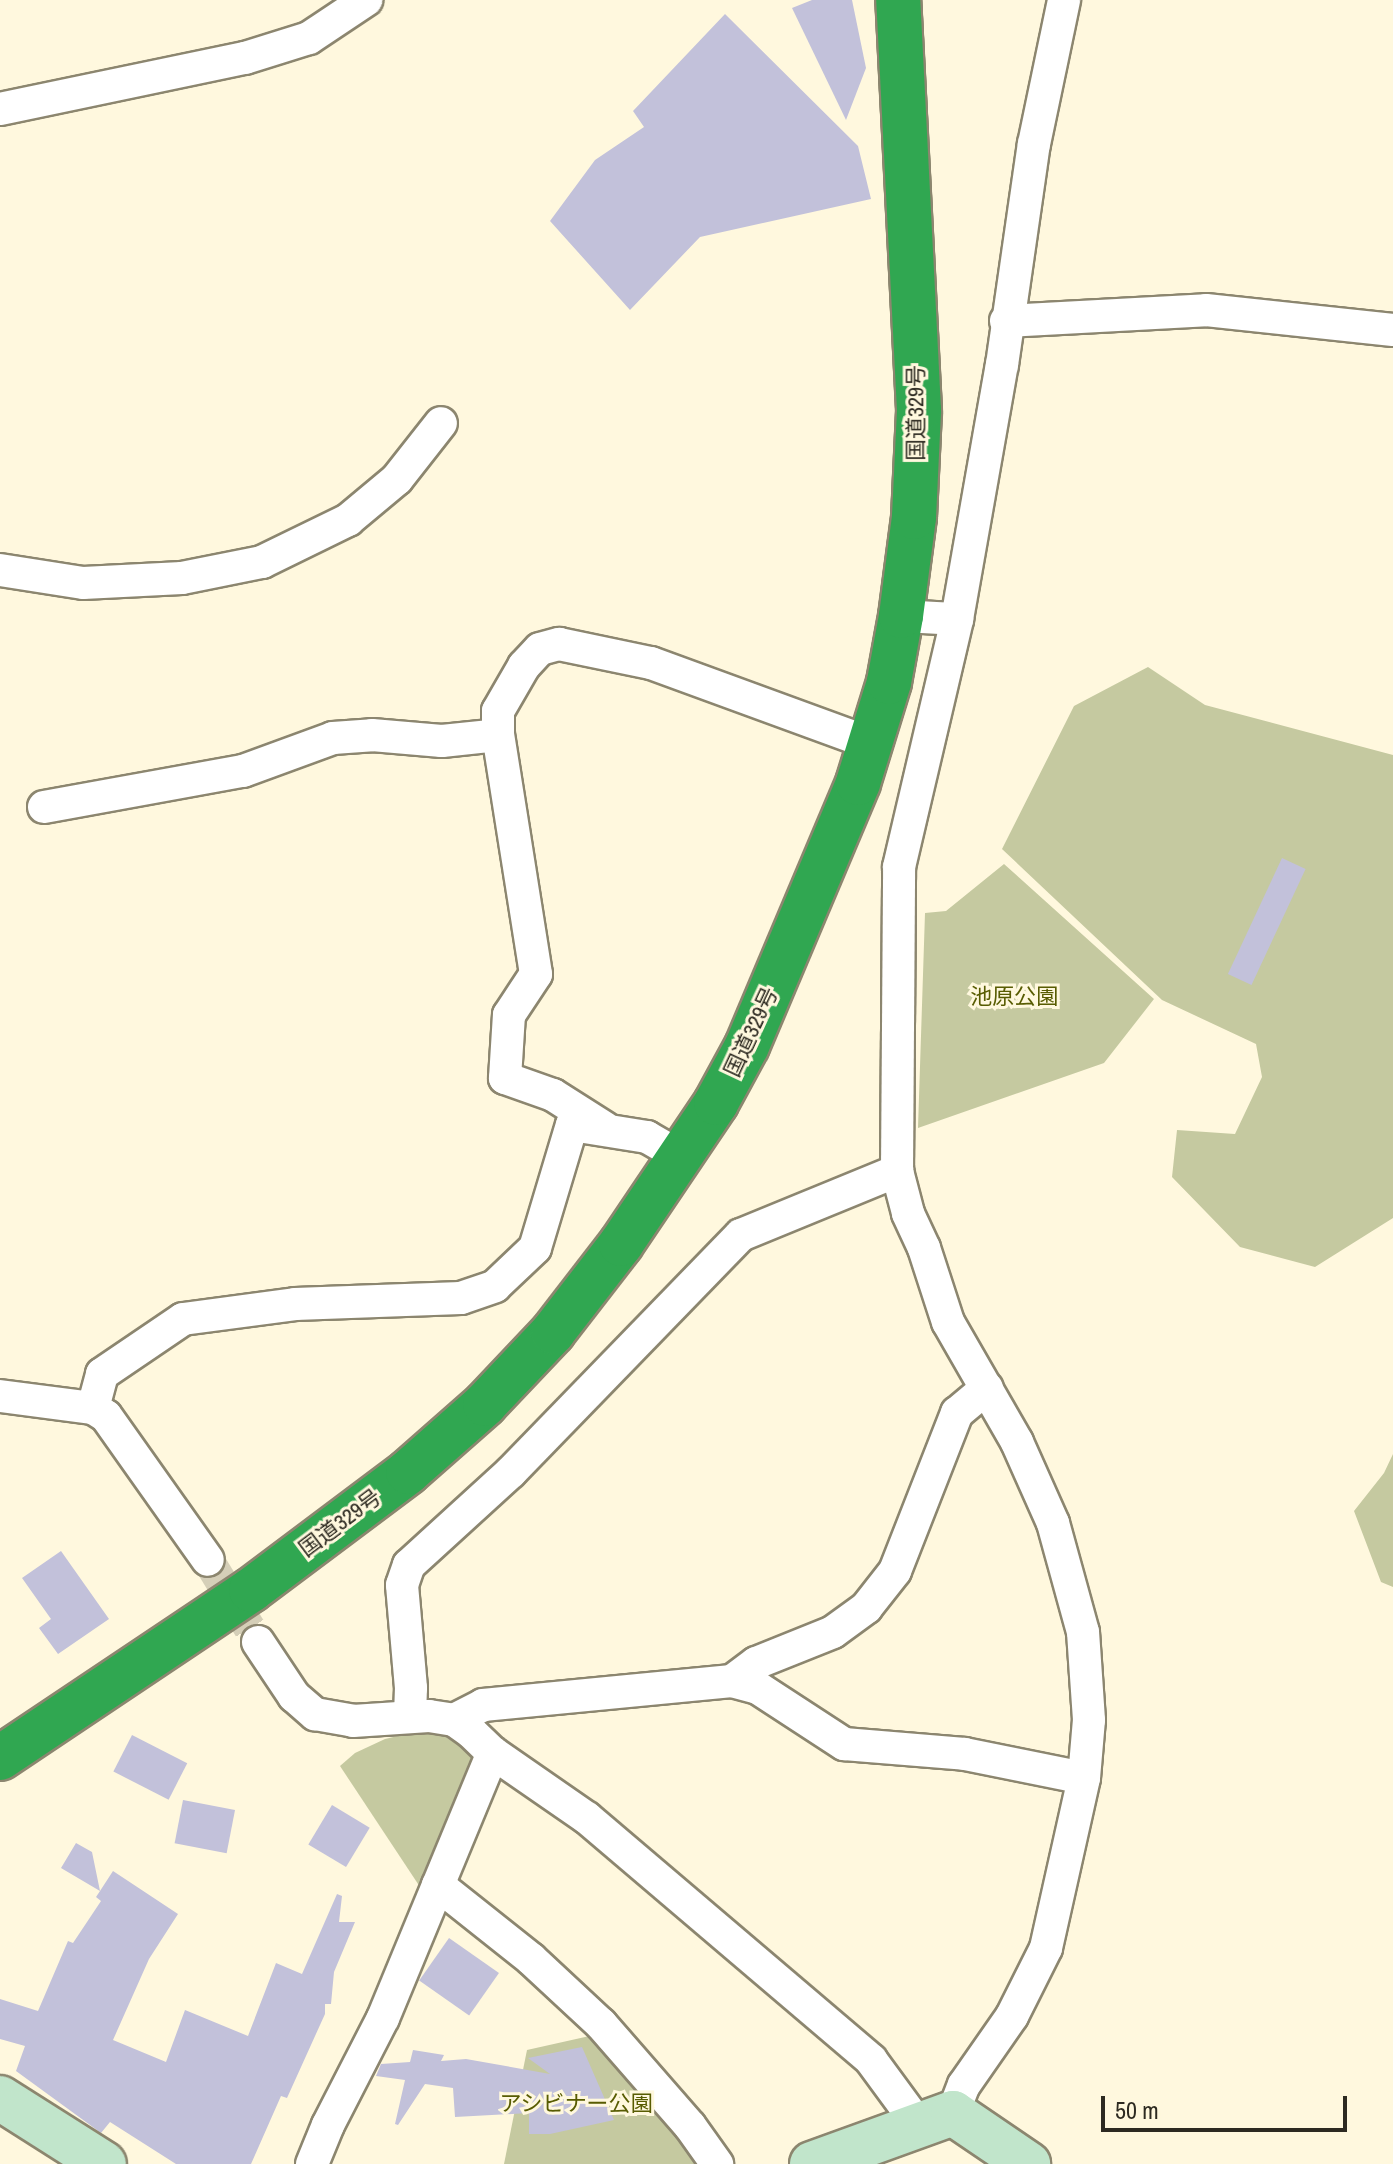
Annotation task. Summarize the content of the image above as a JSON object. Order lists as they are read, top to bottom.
{
  "streets": {
    "highway": ["国道329号"]
  },
  "parks": ["池原公園", "アシビナー公園"],
  "scale_bar": "50 m"
}
